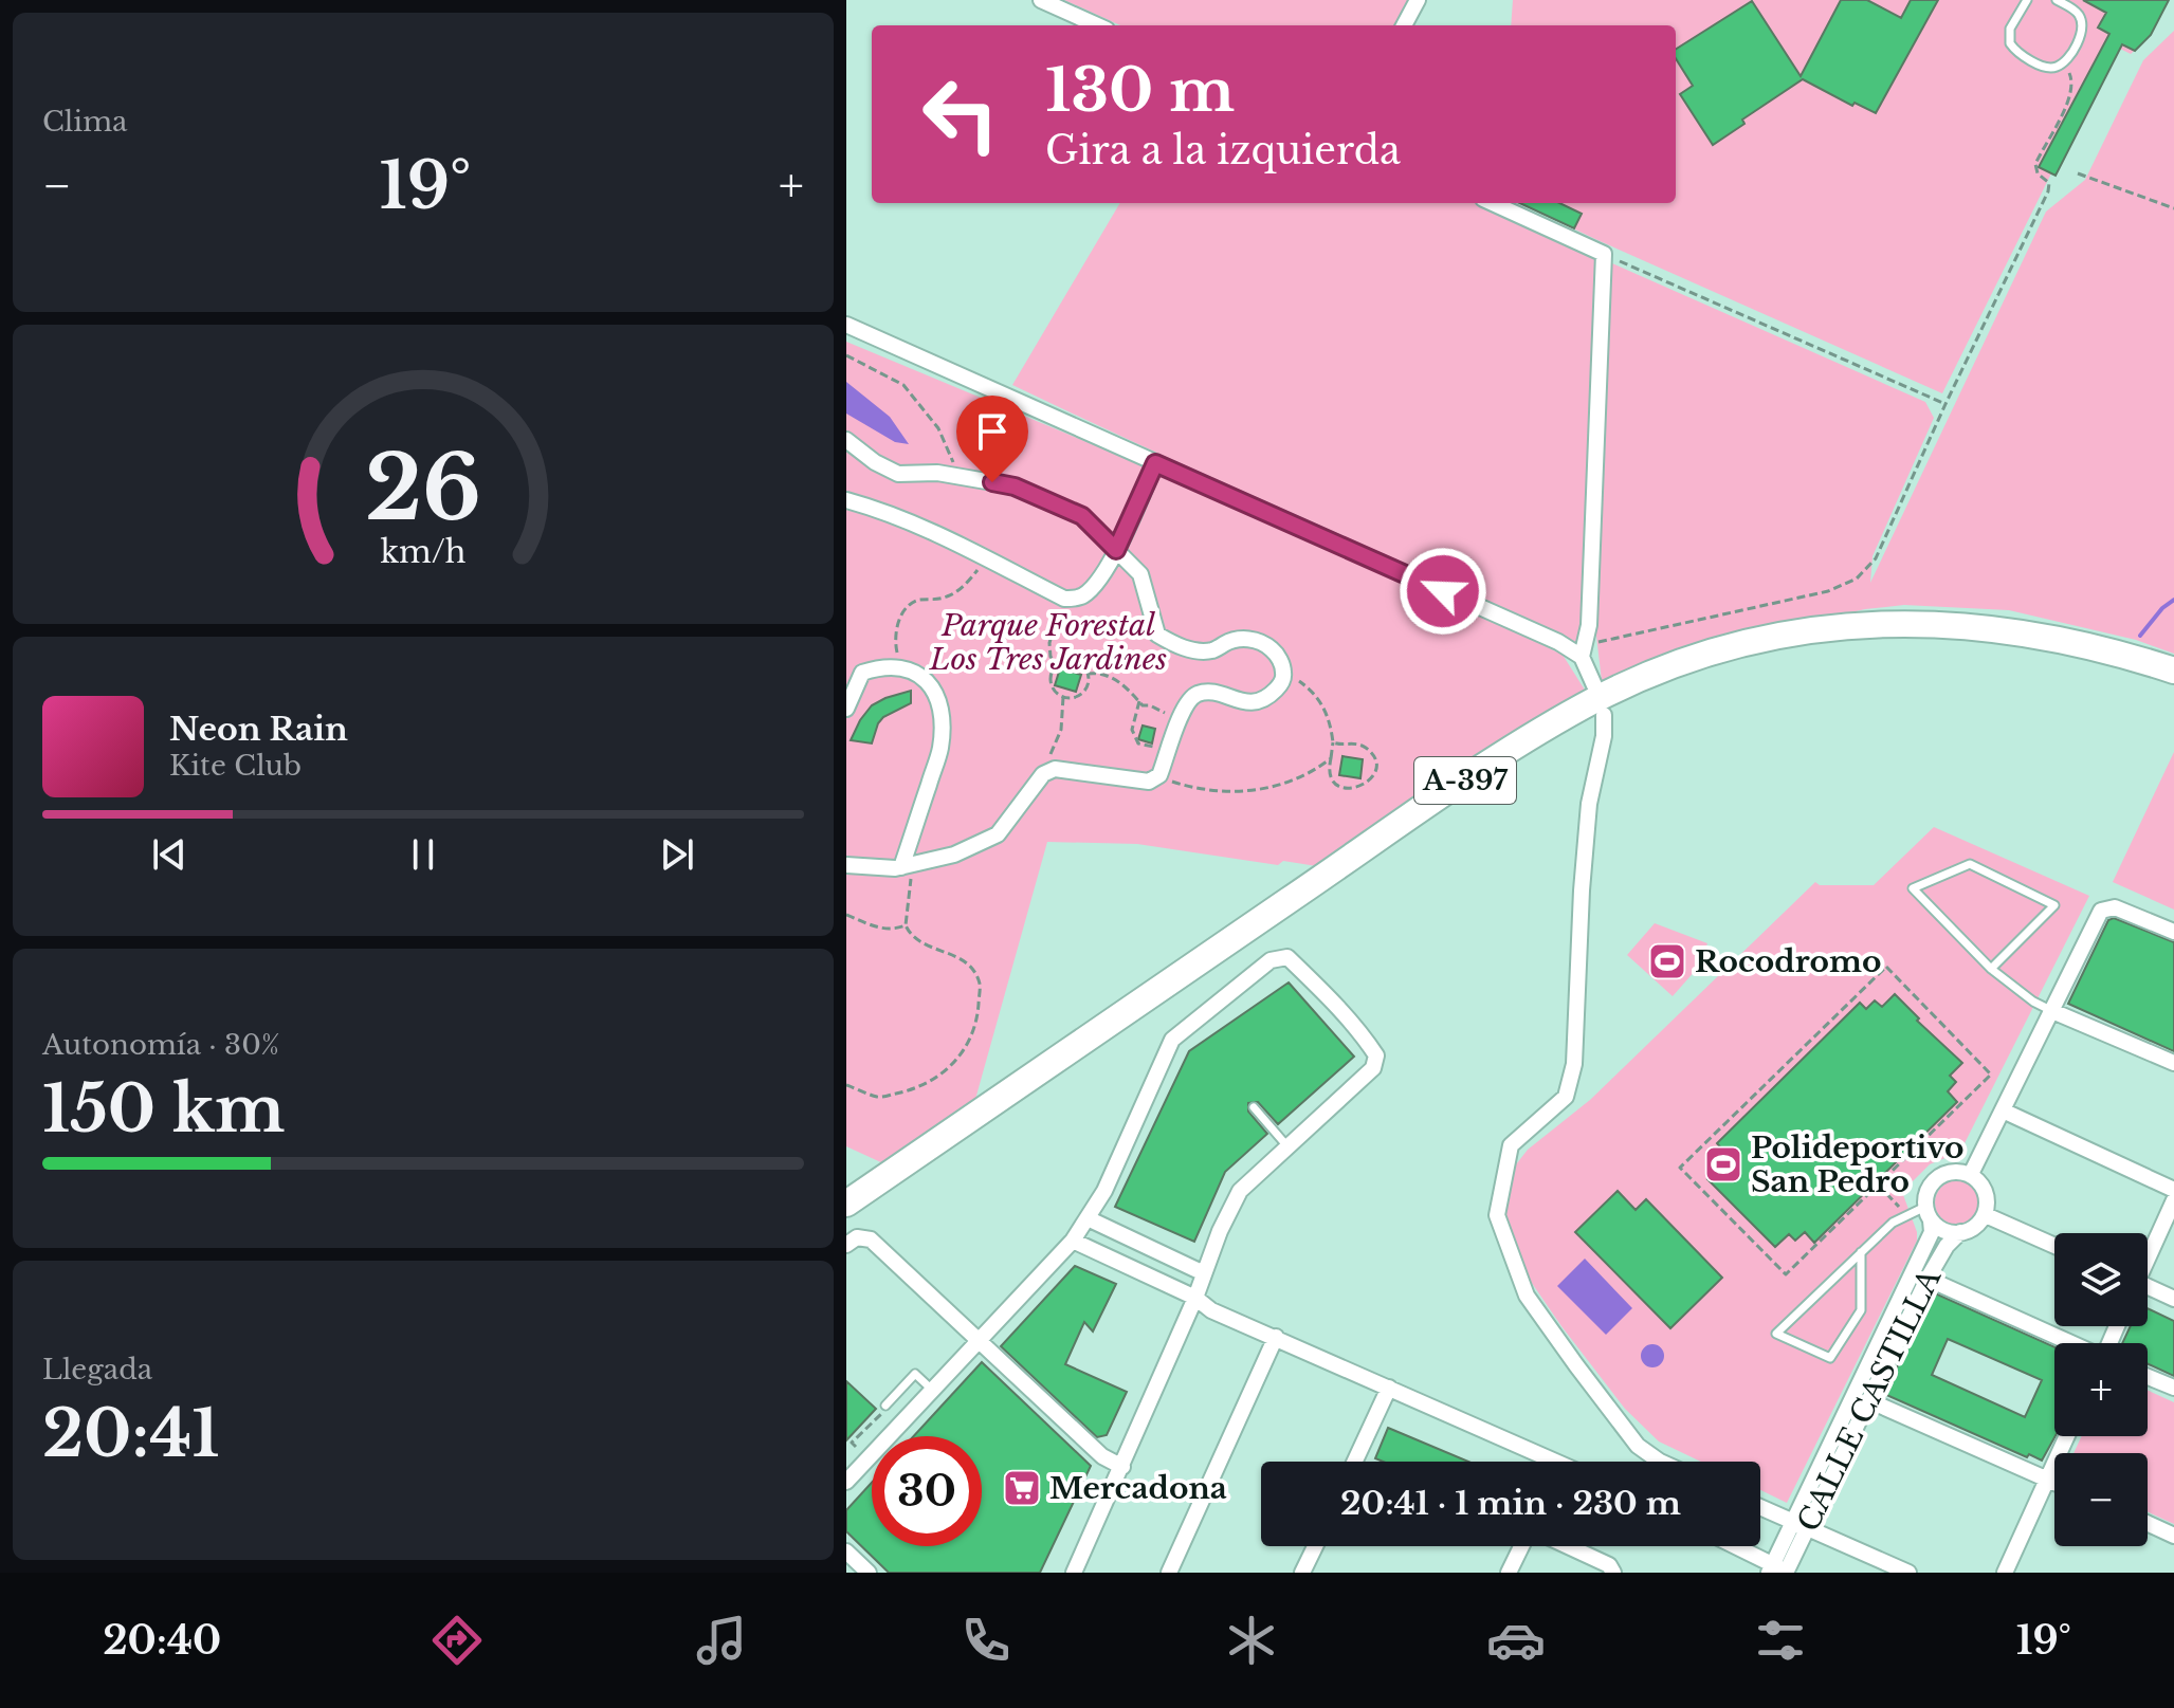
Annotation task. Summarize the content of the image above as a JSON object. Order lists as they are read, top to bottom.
{
  "streets": {
    "main road": ["A-397"],
    "street": ["CALLE CASTILLA"]
  },
  "parks": ["Parque Forestal Los Tres Jardines"],
  "places": {
    "sports": ["Rocodromo", "Polideportivo San Pedro"],
    "supermarket": ["Mercadona"]
  },
  "page": {
    "tile": [
      "Clima",
      ["Autonomía · 30%", "150 km"],
      ["Llegada", "20:41"]
    ],
    "turn": ["130 m", "Gira a la izquierda"],
    "heat": ["−", "19°", "+"],
    "song": ["Neon Rain", "Kite Club"],
    "map_buttons": ["+", "−"],
    "limit": "30",
    "trip": "20:41 · 1 min · 230 m",
    "tabs": ["20:40", "19°"],
    "gauge": ["26", "km/h"]
  }
}
